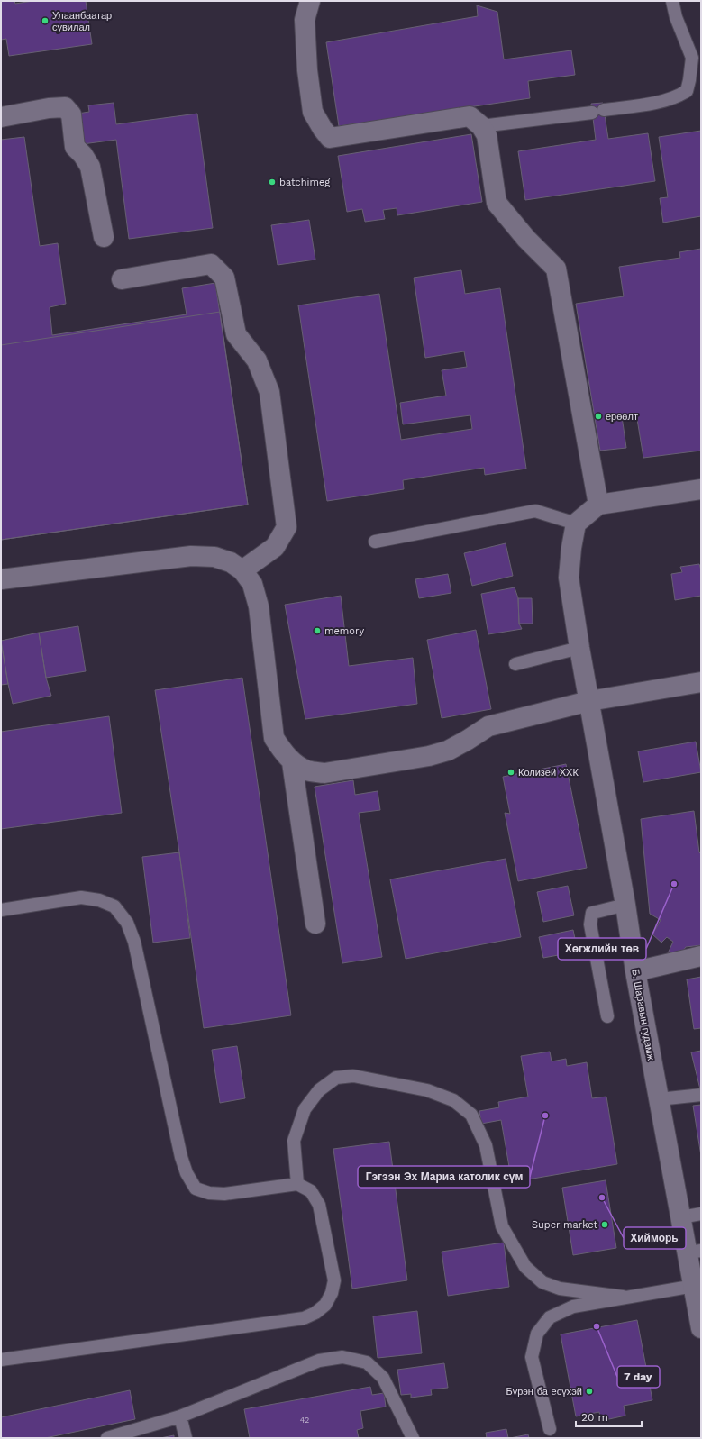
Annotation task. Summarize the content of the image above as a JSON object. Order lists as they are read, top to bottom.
{
  "streets": {
    "street": ["Б. Шаравын гудамж"]
  },
  "places": [
    "Улаанбаатар сувилал",
    "batchimeg",
    "ерөөлт",
    "memory",
    "Колизей ХХК",
    "Хөгжлийн төв",
    "Гэгээн Эх Мариа католик сүм",
    "Хийморь",
    "Super market",
    "7 day",
    "Бүрэн ба есүхэй"
  ],
  "house_numbers": ["42"],
  "scale_bar": "20 m"
}
